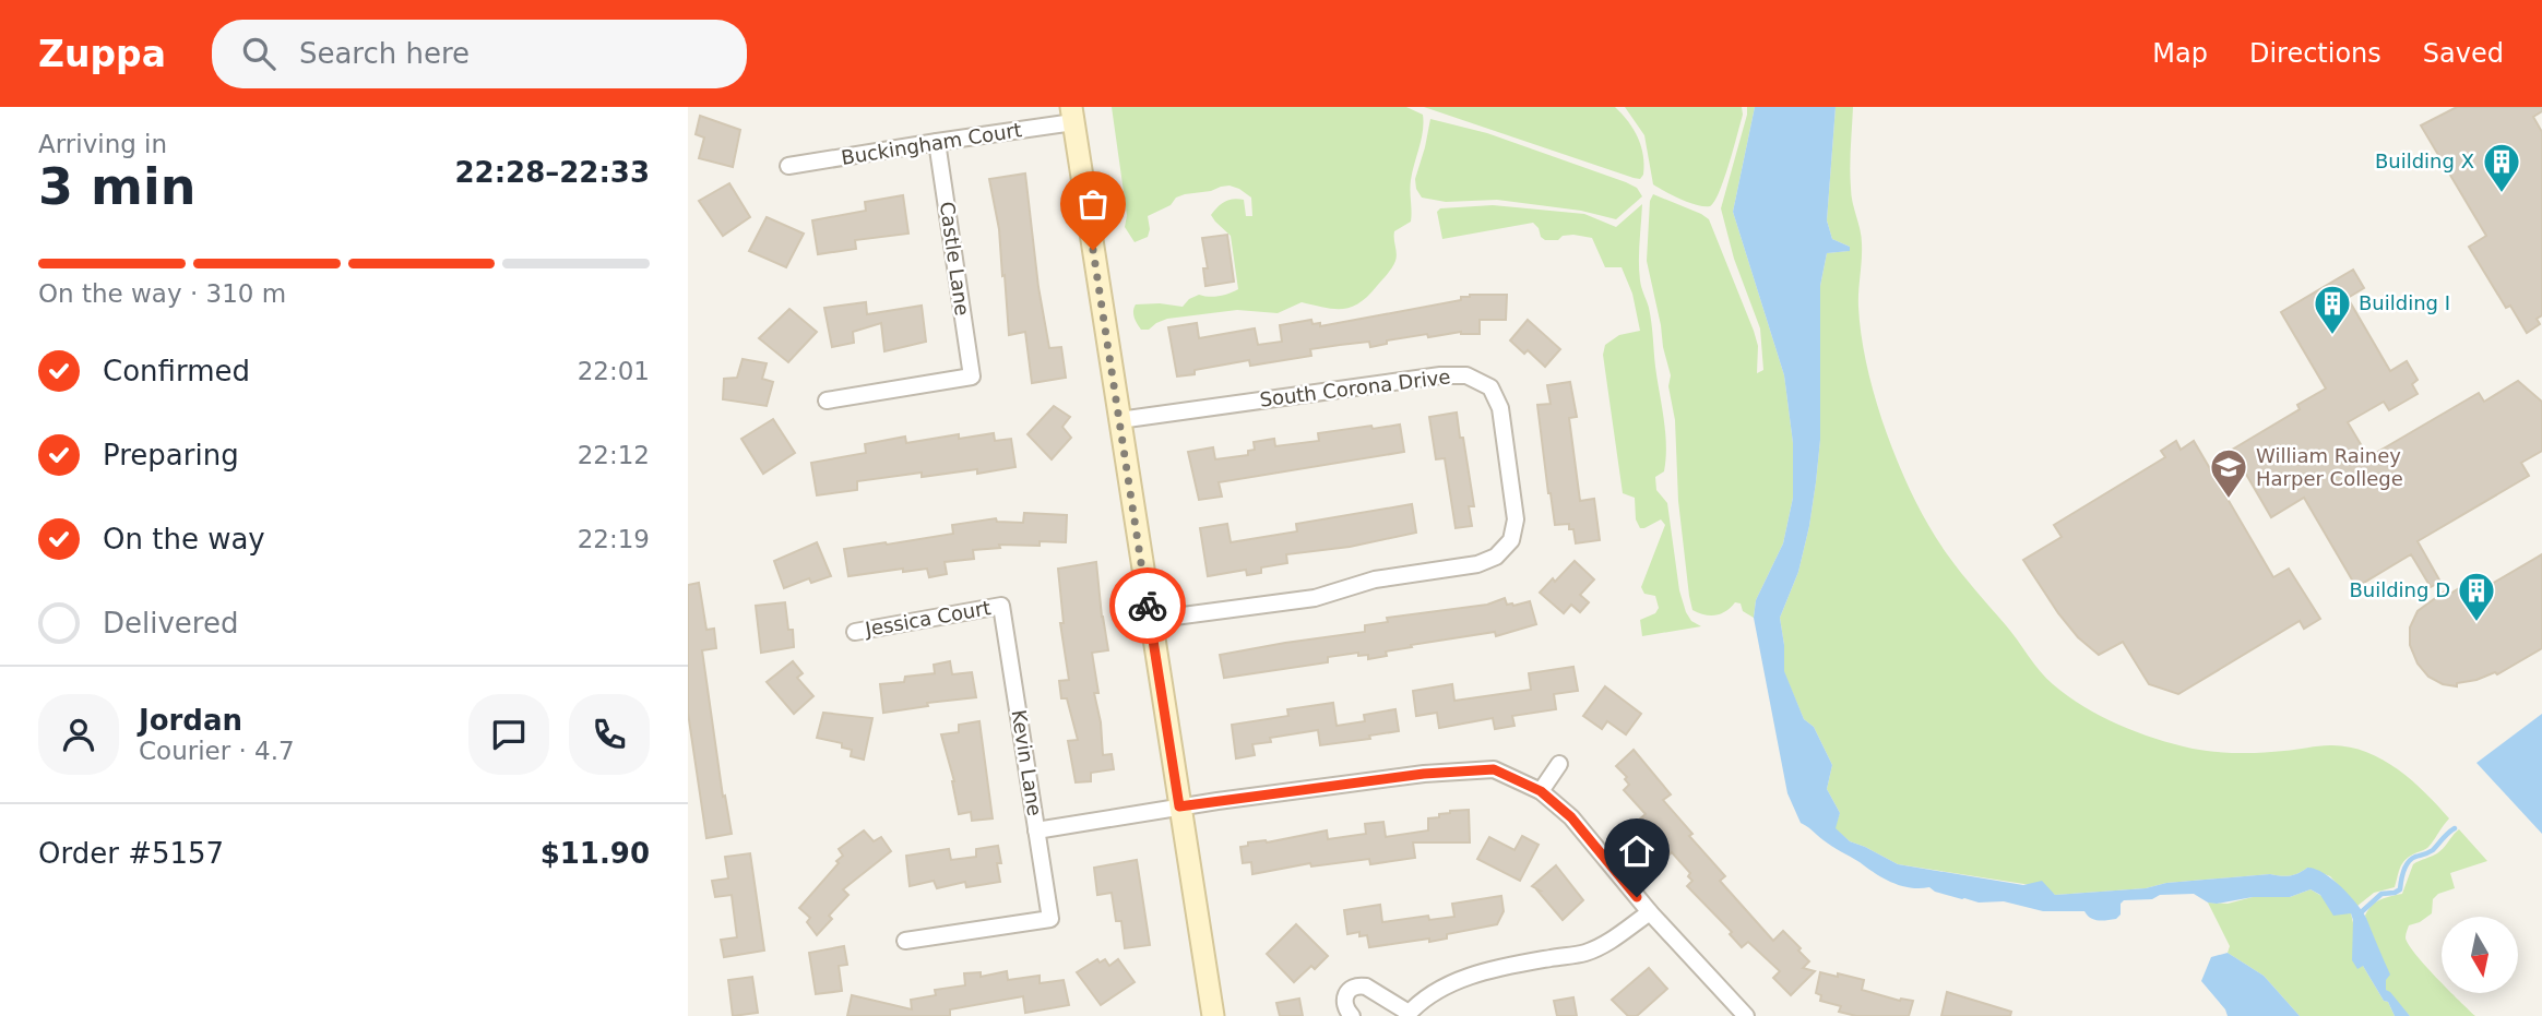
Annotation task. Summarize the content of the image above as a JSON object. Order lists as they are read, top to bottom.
{
  "streets": {
    "street": [
      "Buckingham Court",
      "Castle Lane",
      "South Corona Drive",
      "Jessica Court",
      "Kevin Lane"
    ]
  },
  "crossings": [
    ["Buckingham Court", "Castle Lane"],
    ["Jessica Court", "Kevin Lane"]
  ],
  "places": {
    "building": ["Building X", "Building I", "Building D"],
    "school or university": ["William Rainey Harper College"]
  },
  "north": "bottom",
  "page": {
    "header": "Zuppa",
    "search": "Search here",
    "nav": ["Map", "Directions", "Saved"],
    "heading": ["3 min", "Arriving in", "22:28–22:33"],
    "panel": [
      "Jordan",
      "Courier · 4.7",
      "Order #5157",
      "$11.90"
    ],
    "bar": "On the way · 310 m",
    "list": [
      ["Confirmed", "22:01"],
      ["Preparing", "22:12"],
      ["On the way", "22:19"],
      "Delivered"
    ]
  }
}
